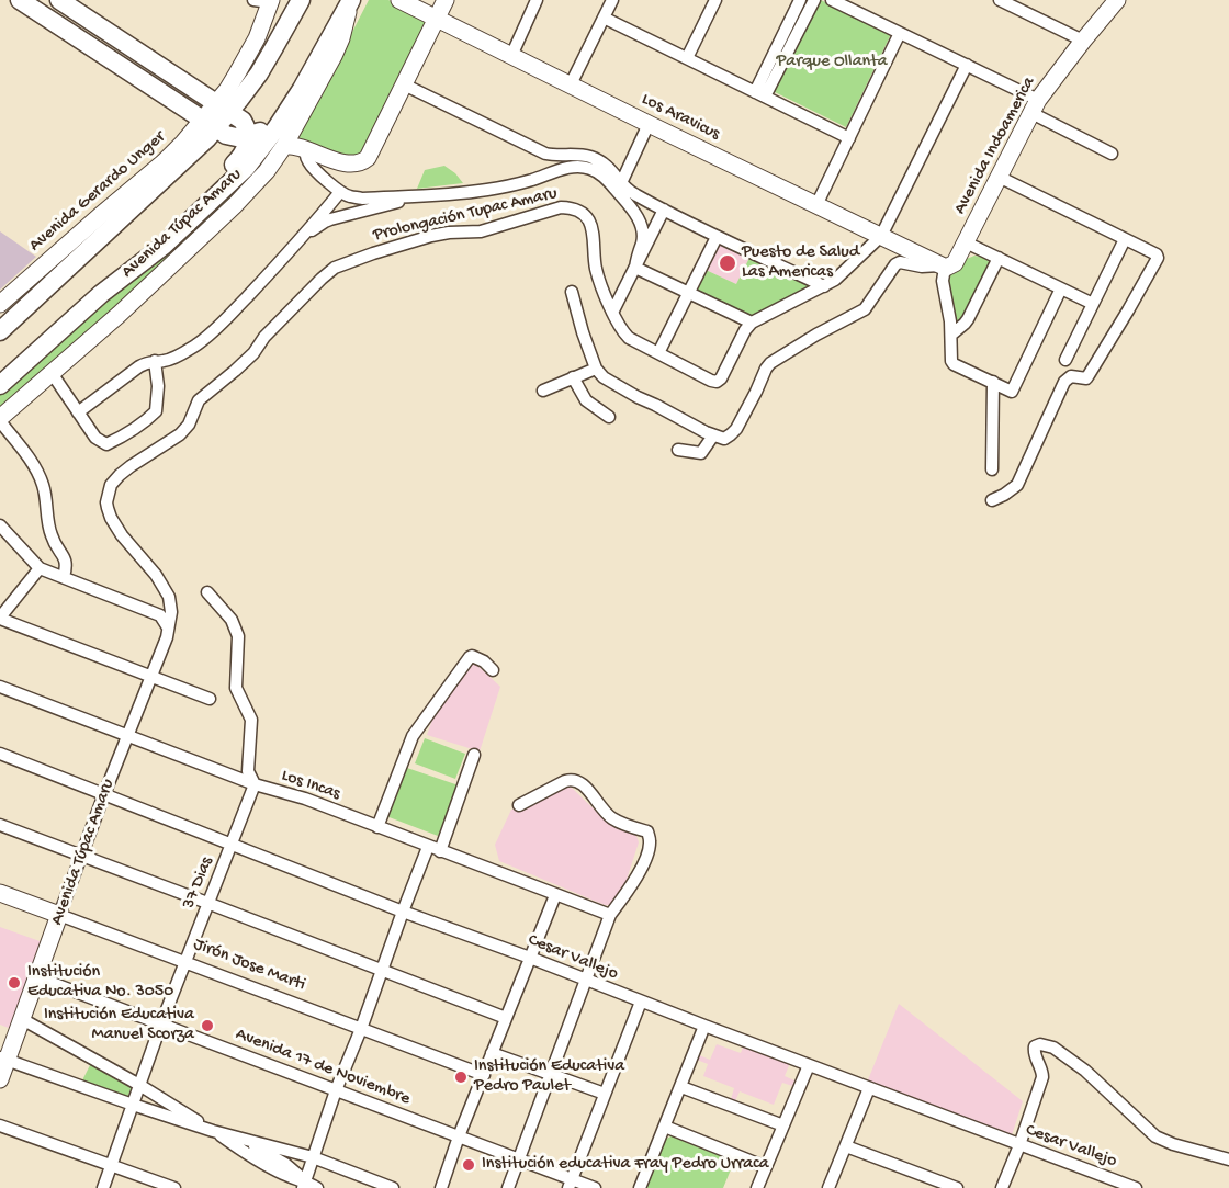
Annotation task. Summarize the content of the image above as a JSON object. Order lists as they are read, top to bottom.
{
  "streets": {
    "main road": ["Avenida Túpac Amaru"],
    "street": [
      "Los Aravicus",
      "Avenida Indoamerica",
      "Avenida Gerardo Unger",
      "Prolongación Tupac Amaru",
      "Los Incas",
      "37 Dias",
      "Cesar Vallejo",
      "Jirón Jose Marti",
      "Avenida 17 de Noviembre"
    ]
  },
  "crossings": [
    ["Los Aravicus", "Avenida Indoamerica"],
    ["Prolongación Tupac Amaru", "Avenida Túpac Amaru"],
    ["Avenida Túpac Amaru", "Los Incas"],
    ["Avenida Túpac Amaru", "Cesar Vallejo"],
    ["Avenida Túpac Amaru", "Jirón Jose Marti"],
    ["Avenida Túpac Amaru", "Avenida 17 de Noviembre"],
    ["Los Incas", "37 Dias"],
    ["37 Dias", "Cesar Vallejo"],
    ["37 Dias", "Jirón Jose Marti"],
    ["37 Dias", "Avenida 17 de Noviembre"]
  ],
  "parks": ["Parque Ollanta"],
  "places": [
    "Puesto de Salud Las Americas",
    "Institución Educativa No. 3050",
    "Institución Educativa Manuel Scorza",
    "Institución Educativa Pedro Paulet",
    "Institución educativa Fray Pedro Urraca"
  ]
}
